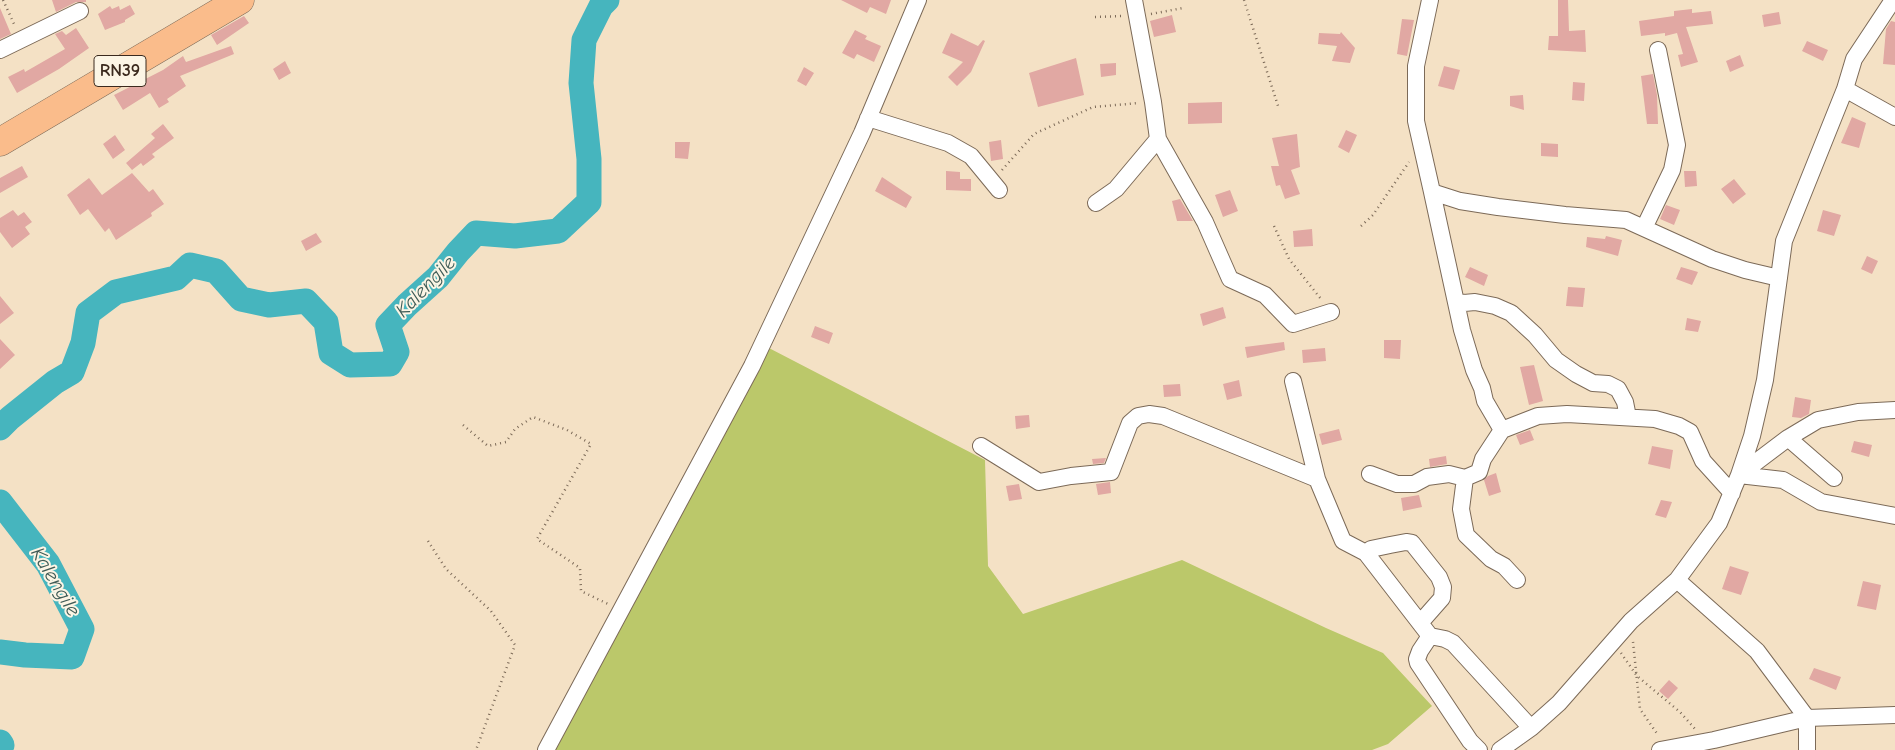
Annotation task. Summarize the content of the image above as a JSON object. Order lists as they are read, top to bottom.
{
  "streets": {
    "highway": ["RN39"]
  },
  "water": ["Kalengile"]
}
